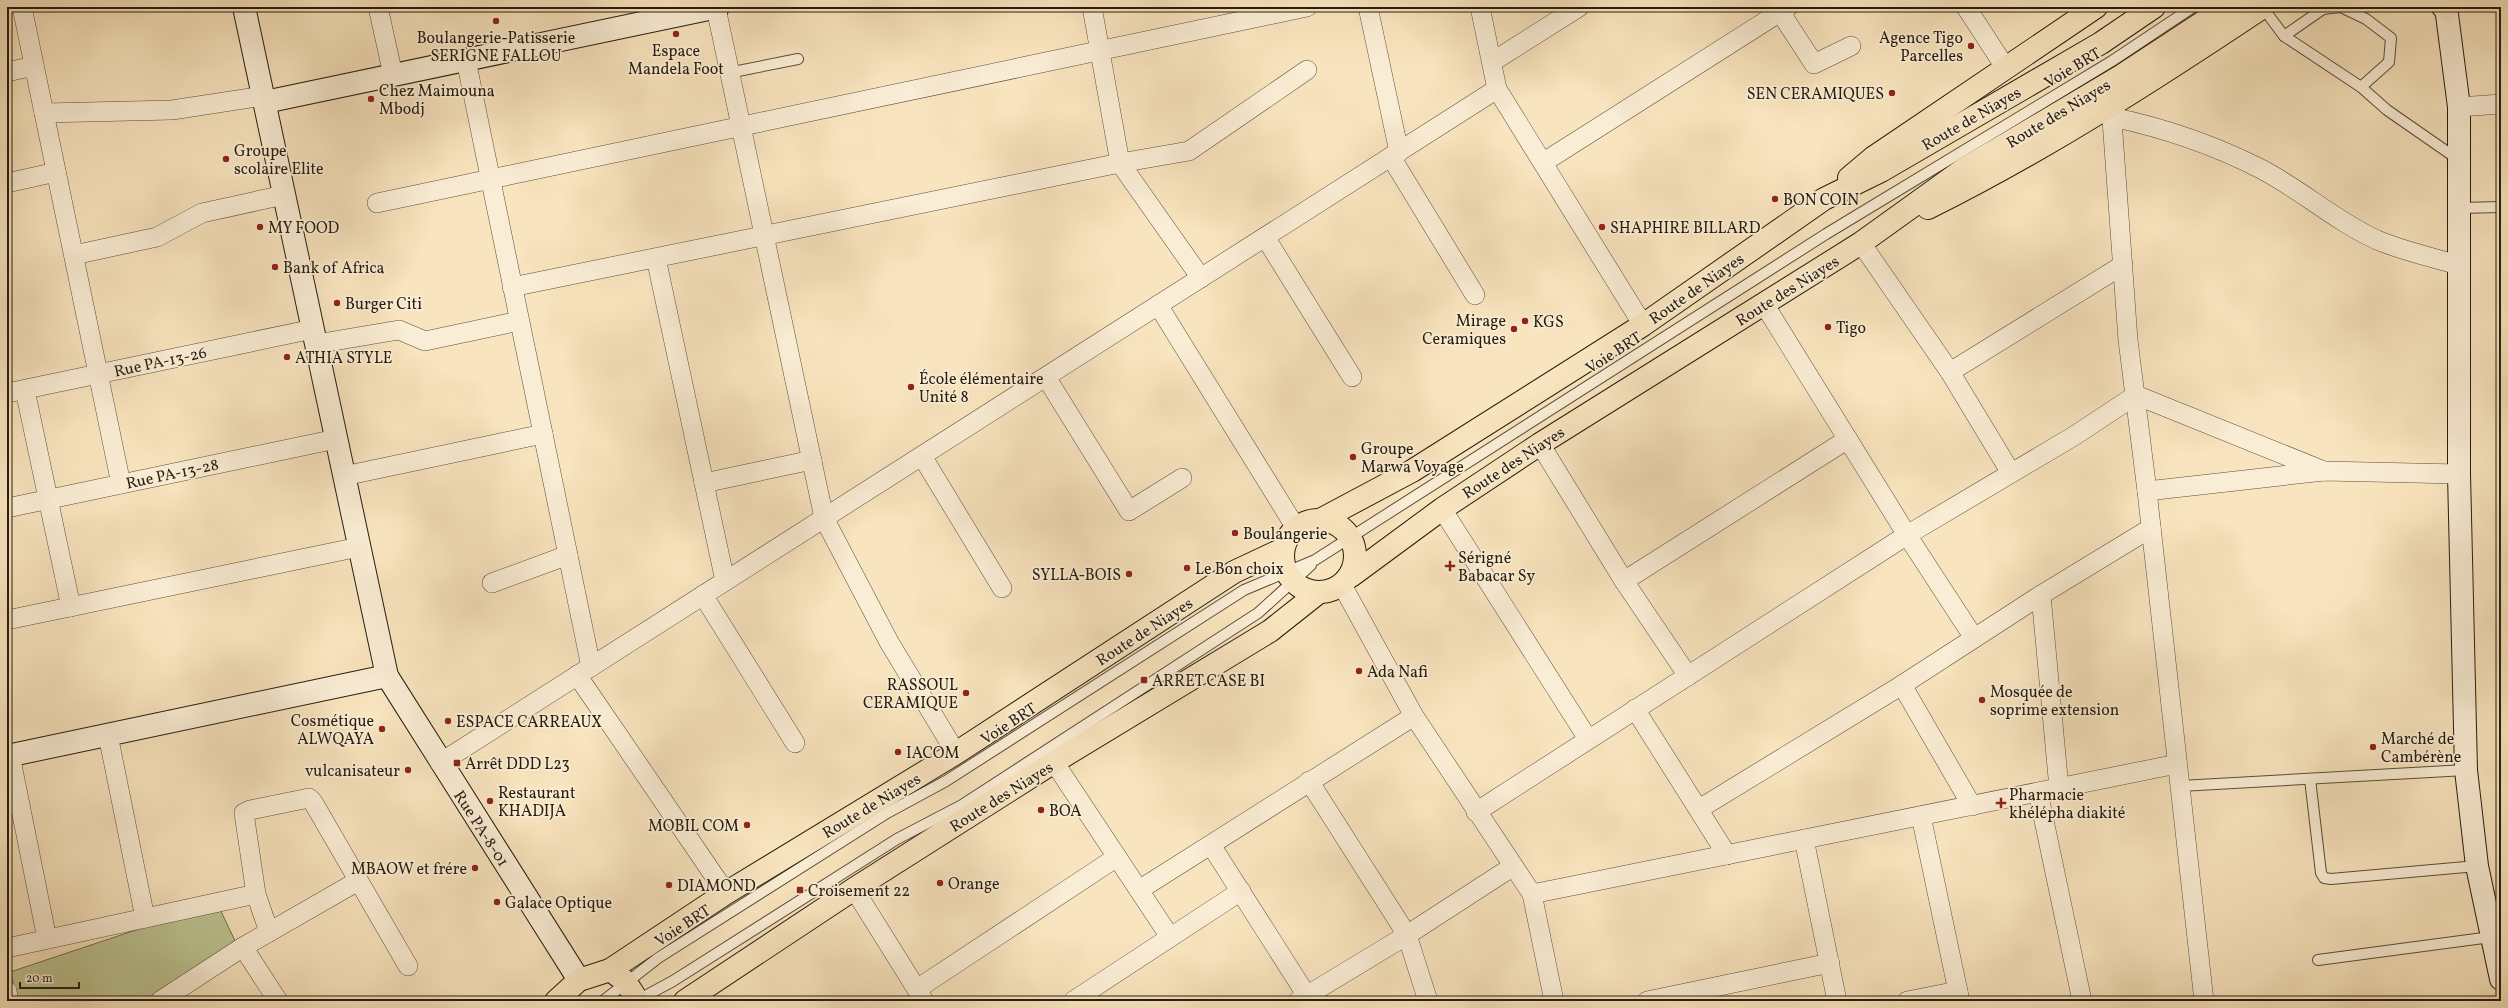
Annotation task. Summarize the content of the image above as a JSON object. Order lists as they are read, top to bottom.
{
  "streets": {
    "main road": ["Route des Niayes", "Route de Niayes"],
    "street": ["Rue PA-13-26", "Rue PA-13-28", "Rue PA-8-01"],
    "lane": ["Voie BRT"]
  },
  "crossings": [
    ["Voie BRT", "Route de Niayes"],
    ["Route de Niayes", "Rue PA-8-01"],
    ["Rue PA-13-26", "Rue PA-8-01"],
    ["Rue PA-13-28", "Rue PA-8-01"]
  ],
  "places": {
    "other": [
      "Boulangerie-Patisserie SERIGNE FALLOU",
      "Espace Mandela Foot",
      "Agence Tigo Parcelles",
      "SEN CERAMIQUES",
      "Chez Maimouna Mbodj",
      "Groupe scolaire Elite",
      "BON COIN",
      "MY FOOD",
      "SHAPHIRE BILLARD",
      "Bank of Africa",
      "Burger Citi",
      "KGS",
      "Tigo",
      "Mirage Ceramiques",
      "ATHIA STYLE",
      "École élémentaire Unité 8",
      "Groupe Marwa Voyage",
      "Boulangerie",
      "Le Bon choix",
      "SYLLA-BOIS",
      "Ada Nafi",
      "RASSOUL CERAMIQUE",
      "Mosquée de soprime extension",
      "ESPACE CARREAUX",
      "Cosmétique ALWQAYA",
      "Marché de Cambérène",
      "IACOM",
      "vulcanisateur",
      "Restaurant KHADIJA",
      "BOA",
      "MOBIL COM",
      "MBAOW et frére",
      "Orange",
      "DIAMOND",
      "Galace Optique"
    ],
    "health": ["Sérigné Babacar Sy", "Pharmacie khélépha diakité"],
    "transit": ["ARRET CASE BI", "Arrêt DDD L23", "Croisement 22"]
  },
  "scale_bar": "20 m"
}
